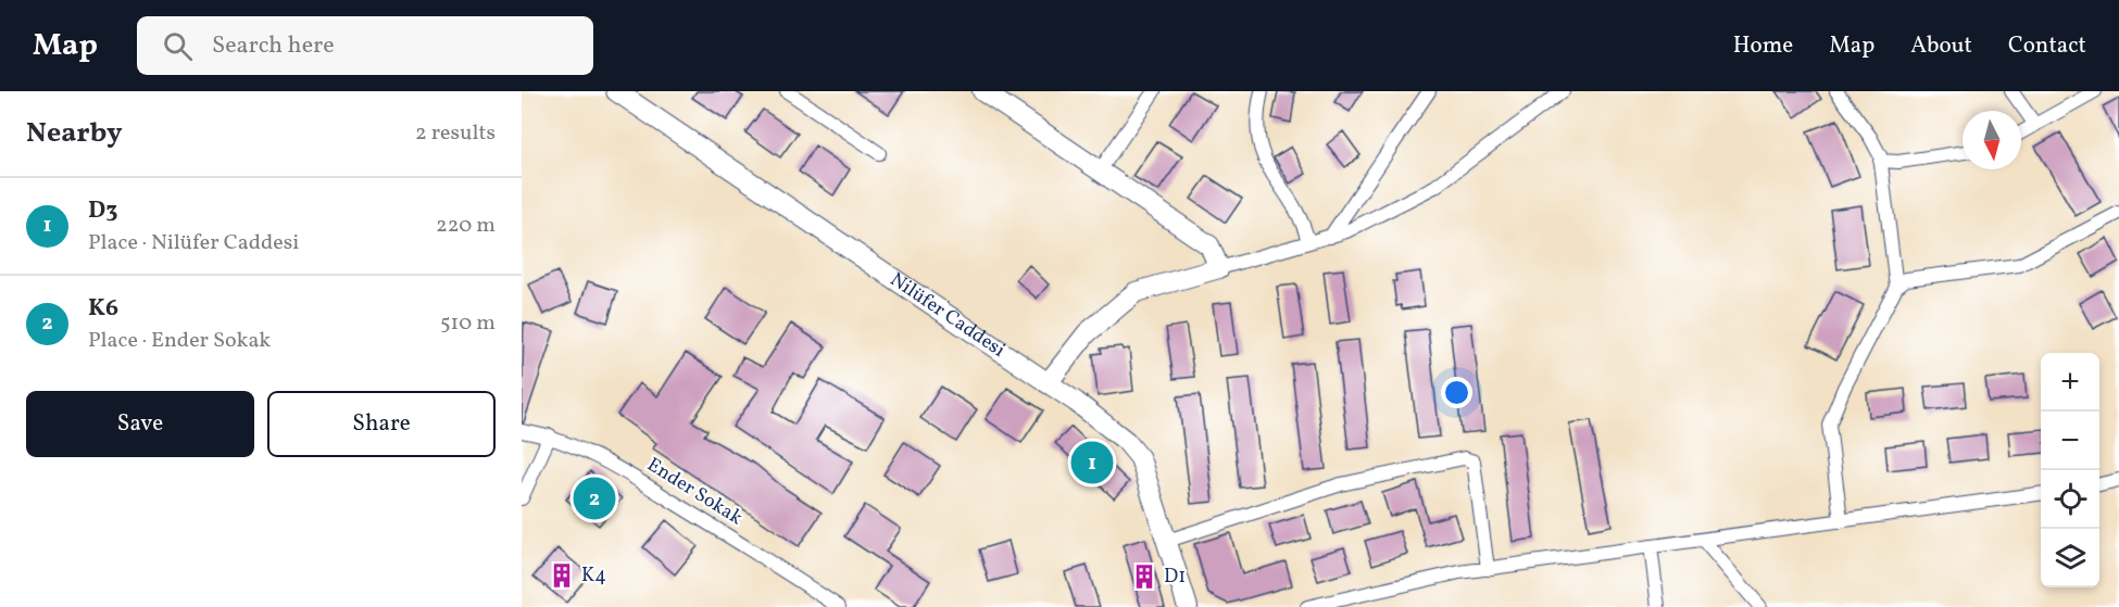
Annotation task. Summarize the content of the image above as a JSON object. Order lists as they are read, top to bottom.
{
  "streets": {
    "street": ["Nilüfer Caddesi", "Ender Sokak"]
  },
  "places": {
    "building": ["K4", "D1"]
  },
  "north": "bottom",
  "page": {
    "header": "Map",
    "search": "Search here",
    "nav": [
      "Home",
      "Map",
      "About",
      "Contact"
    ],
    "heading": ["Nearby", "2 results"],
    "list": [
      {
        "mark": "1",
        "name": "D3",
        "note": "Place · Nilüfer Caddesi",
        "value": "220 m"
      },
      {
        "mark": "2",
        "name": "K6",
        "note": "Place · Ender Sokak",
        "value": "510 m"
      }
    ],
    "map_buttons": ["+", "−"],
    "buttons": ["Save", "Share"],
    "pins": ["1", "2"]
  }
}
